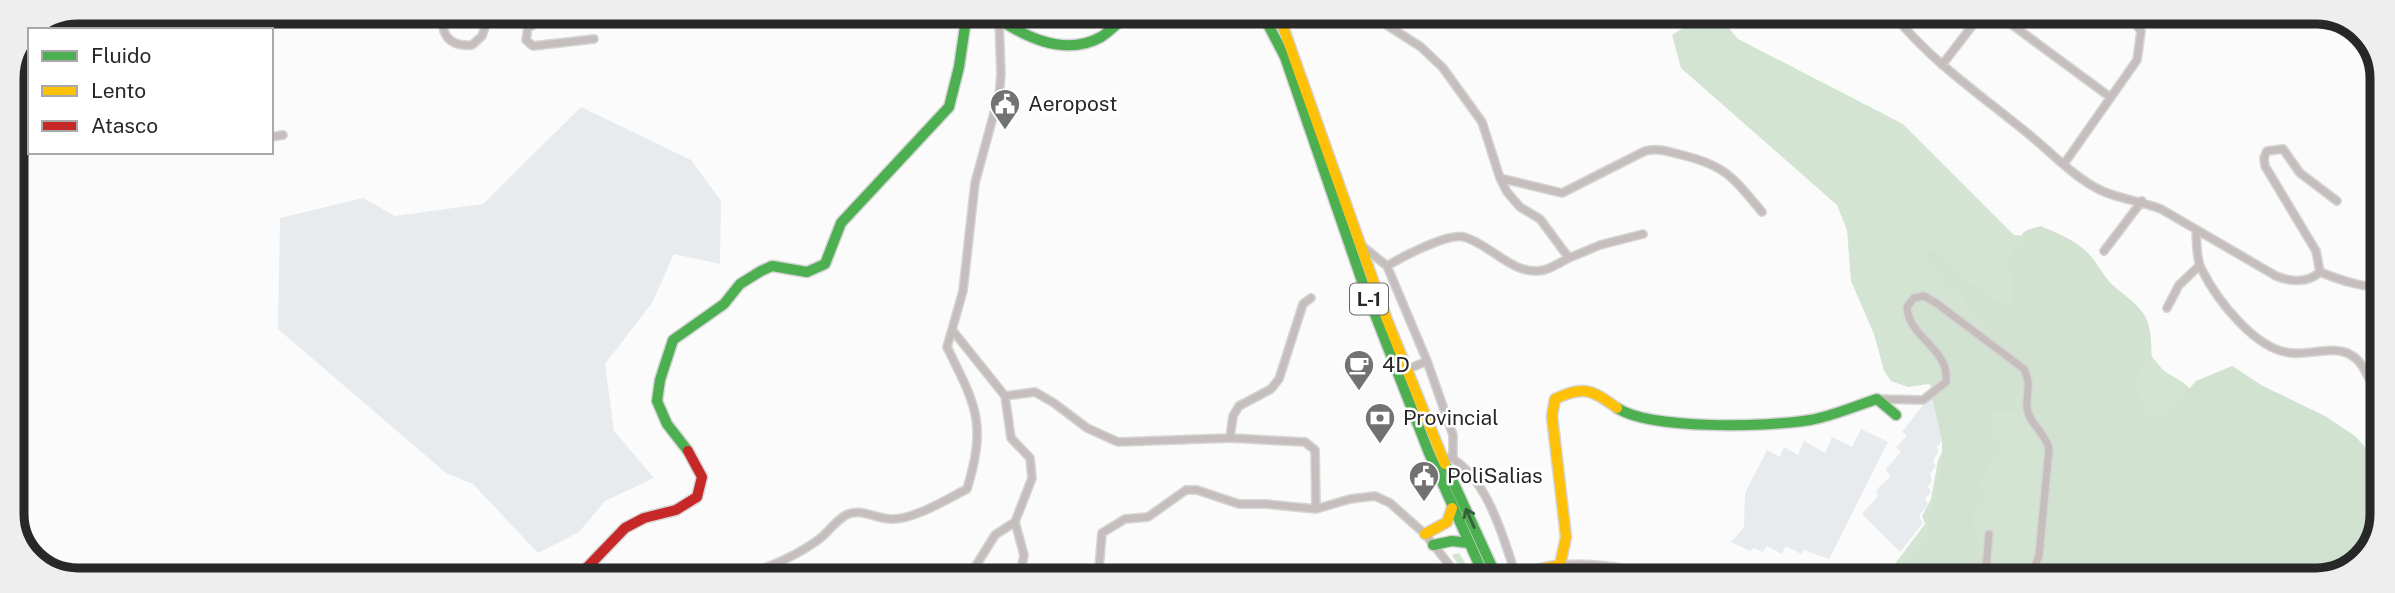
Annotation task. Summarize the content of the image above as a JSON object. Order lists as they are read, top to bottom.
{
  "streets": {
    "street": ["L-1"]
  },
  "places": {
    "public building": ["Aeropost", "PoliSalias"],
    "cafe": ["4D"],
    "bank": ["Provincial"]
  },
  "legend": ["Fluido", "Lento", "Atasco"]
}
